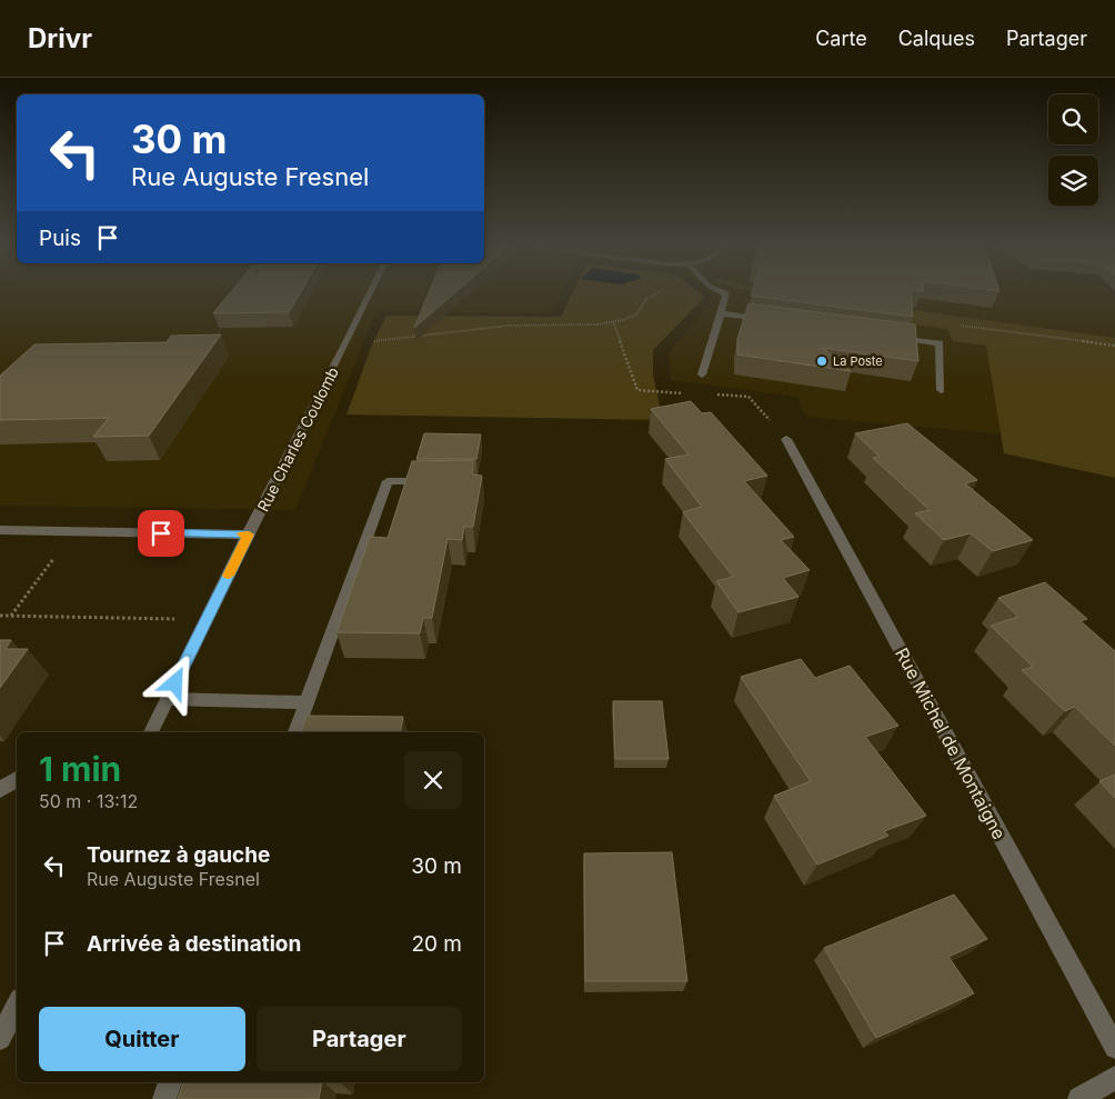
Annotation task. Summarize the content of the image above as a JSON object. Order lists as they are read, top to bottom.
{
  "streets": {
    "street": ["Rue Charles Coulomb", "Rue Michel de Montaigne"]
  },
  "places": ["La Poste"],
  "page": {
    "header": "Drivr",
    "nav": ["Carte", "Calques", "Partager"],
    "turn": ["30 m", "Rue Auguste Fresnel"],
    "then": "Puis",
    "heading": ["1 min", "50 m · 13:12"],
    "list": [
      {
        "name": "Tournez à gauche",
        "note": "Rue Auguste Fresnel",
        "value": "30 m"
      },
      {
        "name": "Arrivée à destination",
        "value": "20 m"
      }
    ],
    "buttons": ["Quitter", "Partager"]
  }
}
